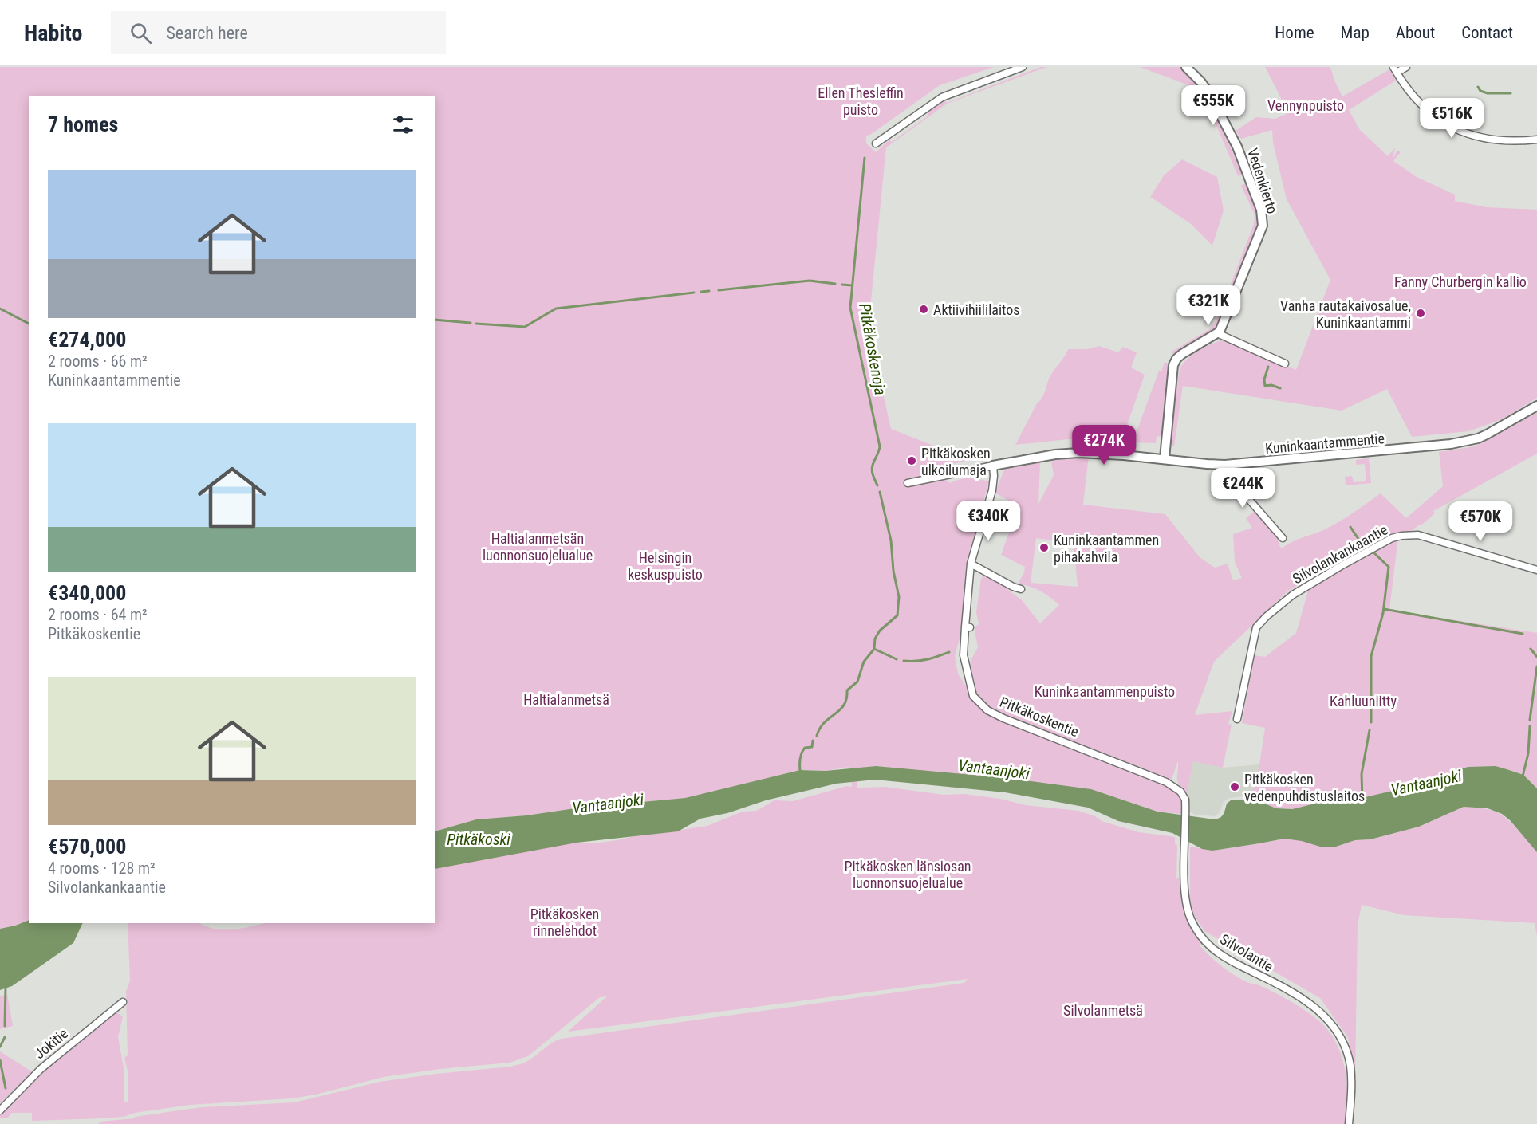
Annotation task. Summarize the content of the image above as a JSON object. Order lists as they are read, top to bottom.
{
  "streets": {
    "street": [
      "Vedenkierto",
      "Kuninkaantammentie",
      "Silvolankankaantie",
      "Pitkäkoskentie",
      "Silvolantie",
      "Jokitie"
    ]
  },
  "crossings": [
    ["Kuninkaantammentie", "Pitkäkoskentie"],
    ["Pitkäkoskentie", "Silvolantie"]
  ],
  "water": ["Pitkäkoskenoja", "Vantaanjoki", "Pitkäkoski"],
  "parks": [
    "Ellen Thesleffin puisto",
    "Vennynpuisto",
    "Fanny Churbergin kallio",
    "Haltialanmetsän luonnonsuojelualue",
    "Helsingin keskuspuisto",
    "Kuninkaantammenpuisto",
    "Haltialanmetsä",
    "Kahluuniitty",
    "Pitkäkosken länsiosan luonnonsuojelualue",
    "Pitkäkosken rinnelehdot",
    "Silvolanmetsä"
  ],
  "places": [
    "Aktiivihiililaitos",
    "Vanha rautakaivosalue, Kuninkaantammi",
    "Pitkäkosken ulkoilumaja",
    "Kuninkaantammen pihakahvila",
    "Pitkäkosken vedenpuhdistuslaitos"
  ],
  "page": {
    "header": "Habito",
    "search": "Search here",
    "nav": [
      "Home",
      "Map",
      "About",
      "Contact"
    ],
    "price": [
      "€555K",
      "€516K",
      "€321K",
      "€274K",
      "€244K",
      "€340K",
      "€570K"
    ],
    "heading": "7 homes",
    "list": [
      {
        "name": "€274,000",
        "note": "2 rooms · 66 m² · Kuninkaantammentie"
      },
      {
        "name": "€340,000",
        "note": "2 rooms · 64 m² · Pitkäkoskentie"
      },
      {
        "name": "€570,000",
        "note": "4 rooms · 128 m² · Silvolankankaantie"
      }
    ]
  }
}
